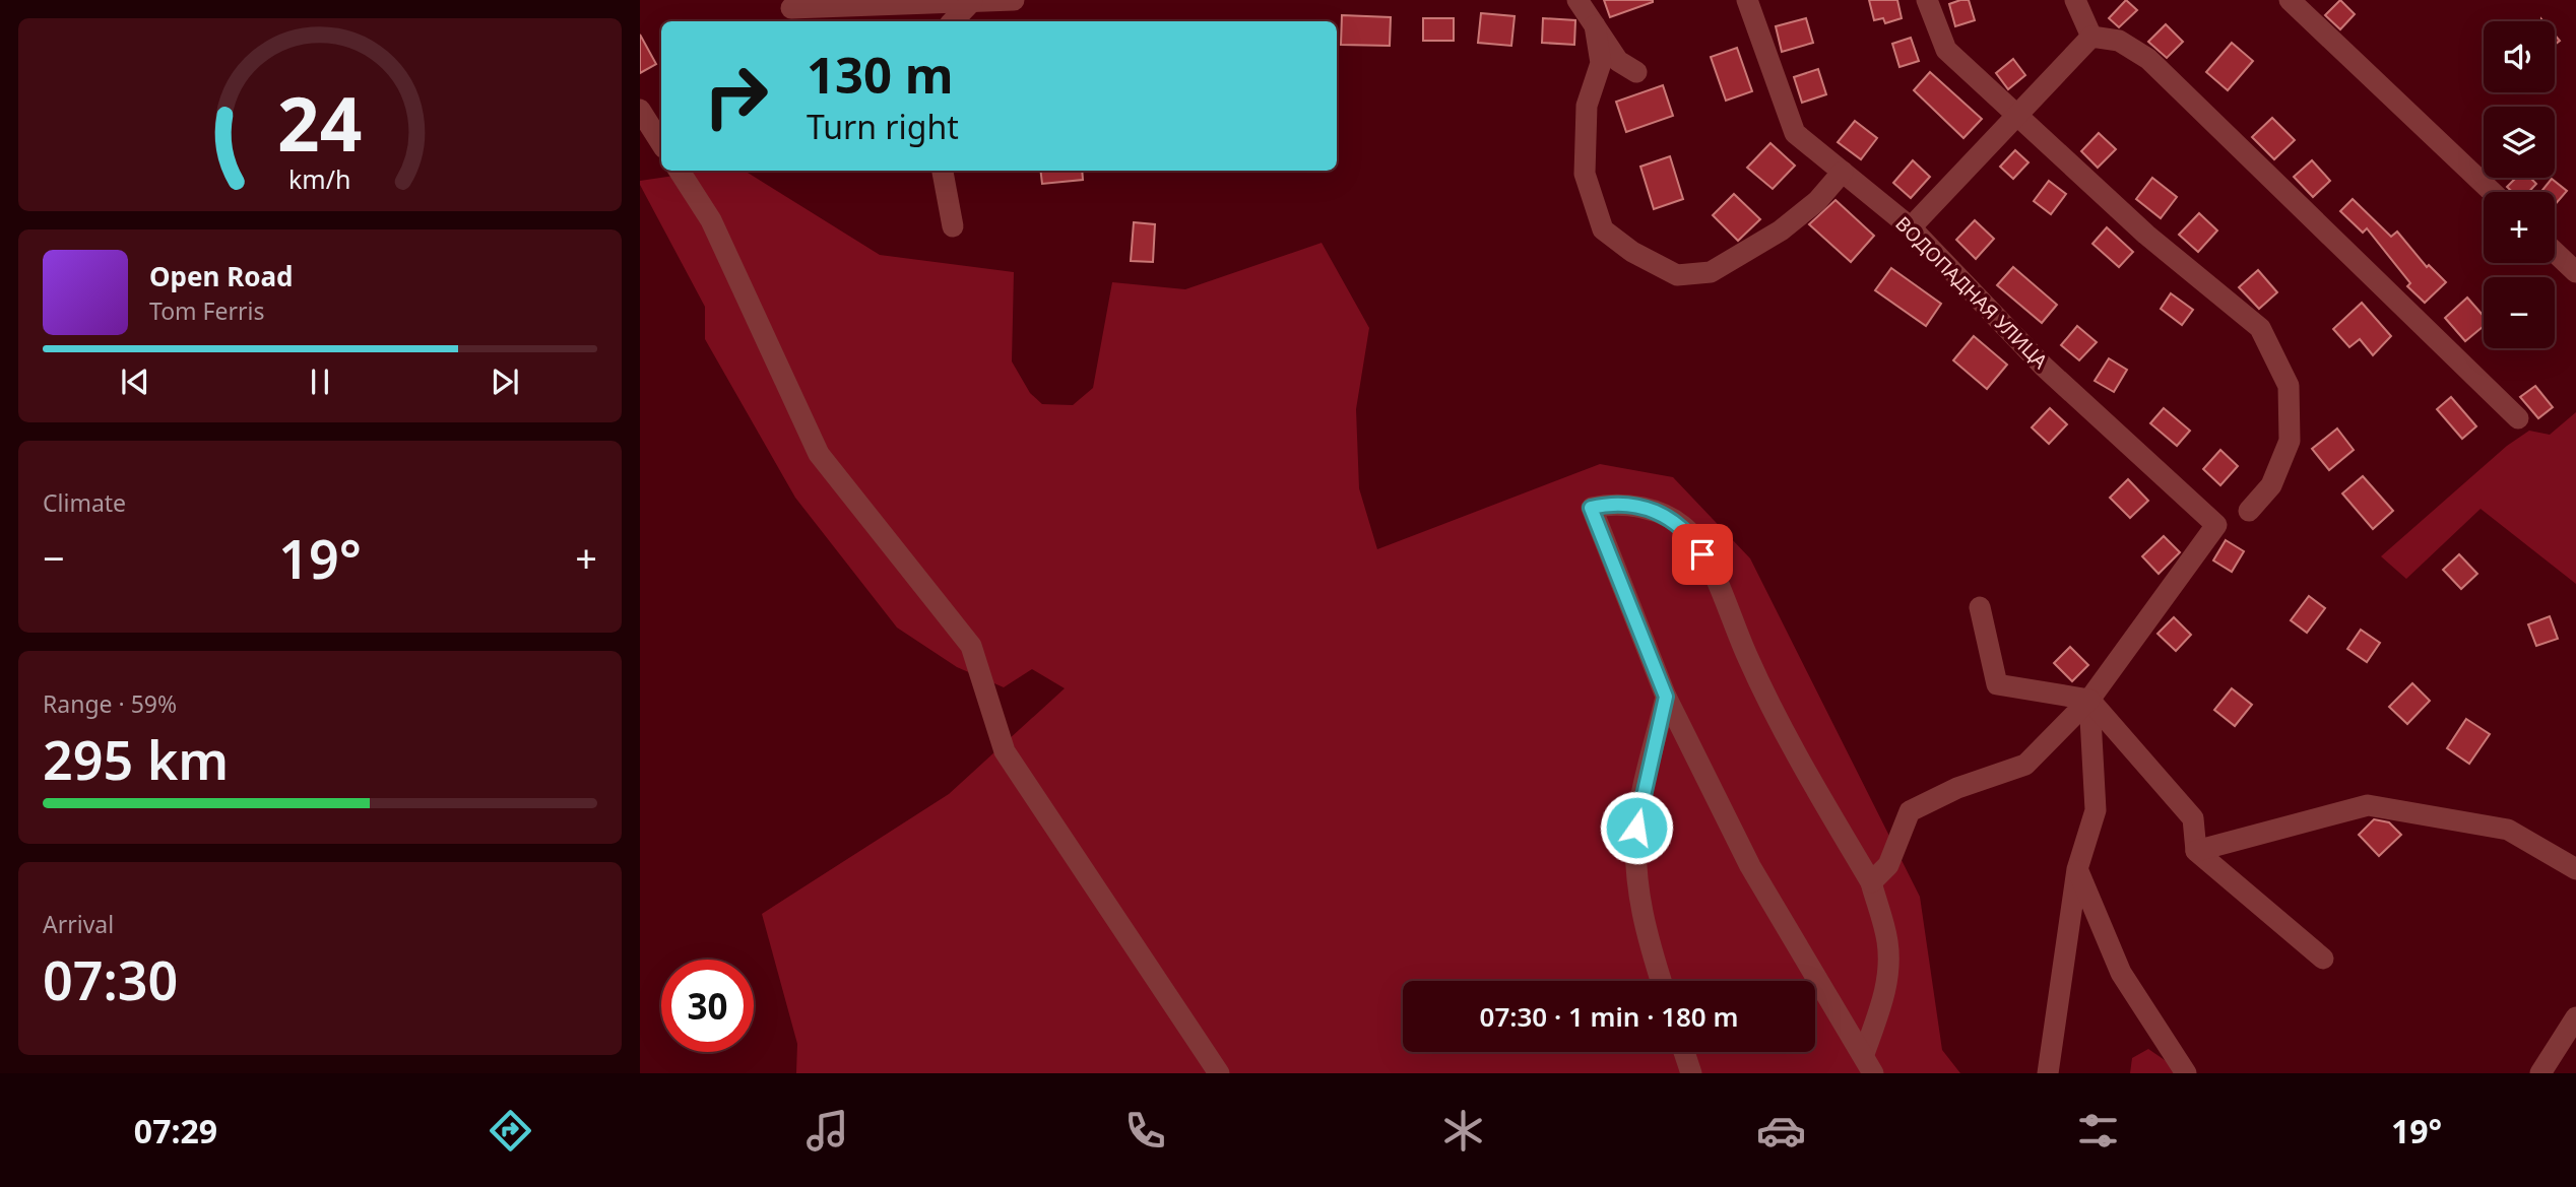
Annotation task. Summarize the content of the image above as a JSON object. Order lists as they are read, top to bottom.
{
  "streets": {
    "street": ["ВОДОПАДНАЯ УЛИЦА"]
  },
  "page": {
    "map_buttons": ["+", "−"],
    "turn": ["130 m", "Turn right"],
    "song": ["Open Road", "Tom Ferris"],
    "tile": [
      "Climate",
      ["Range · 59%", "295 km"],
      ["Arrival", "07:30"]
    ],
    "heat": ["−", "19°", "+"],
    "limit": "30",
    "trip": "07:30 · 1 min · 180 m",
    "tabs": ["07:29", "19°"],
    "gauge": ["24", "km/h"]
  }
}
